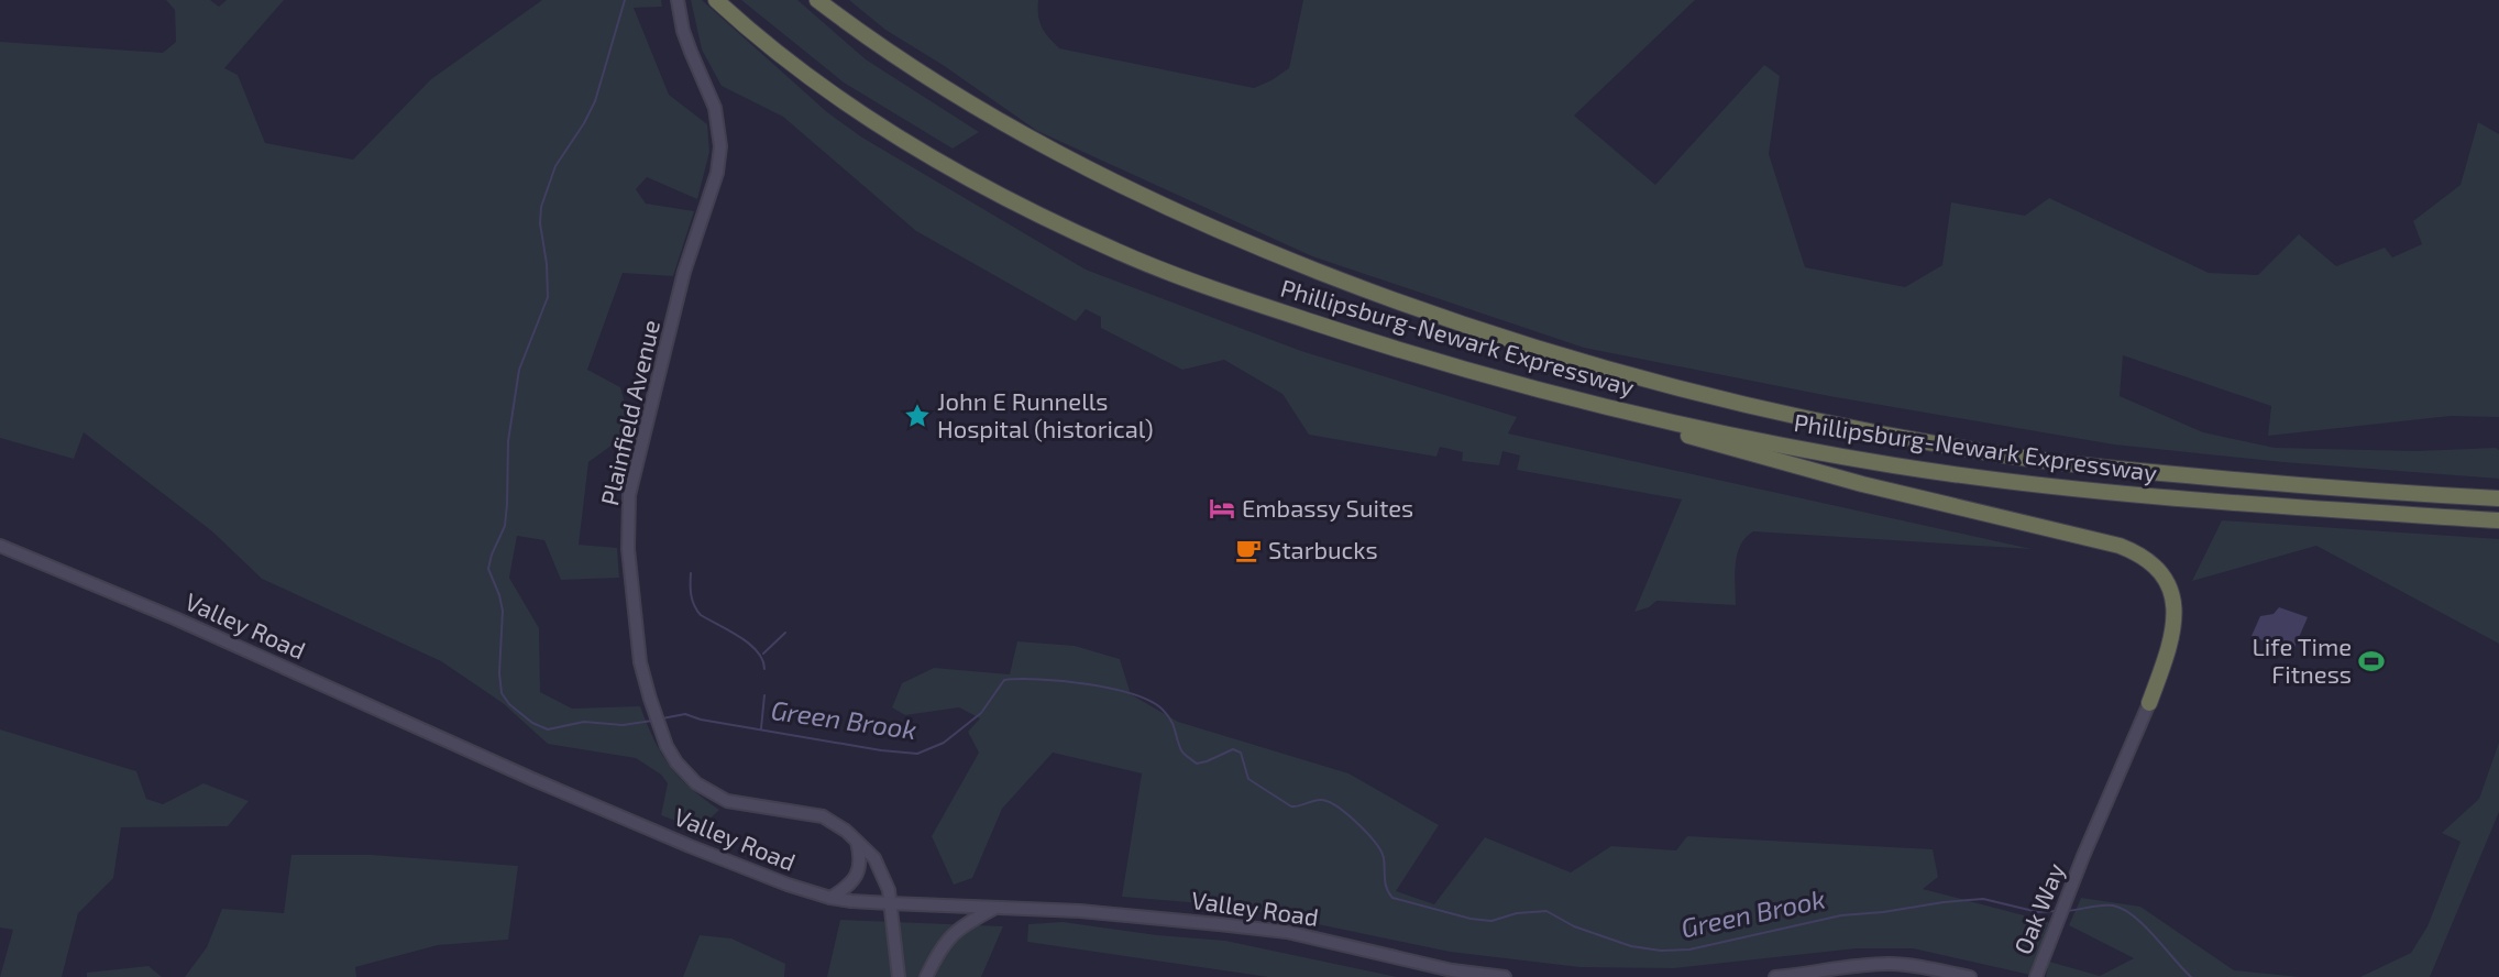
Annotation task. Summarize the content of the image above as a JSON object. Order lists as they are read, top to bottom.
{
  "streets": {
    "highway": ["Phillipsburg-Newark Expressway"],
    "main road": ["Plainfield Avenue", "Valley Road", "Oak Way"]
  },
  "crossings": [
    ["Plainfield Avenue", "Valley Road"]
  ],
  "water": ["Green Brook"],
  "places": {
    "place": ["John E Runnells Hospital (historical)"],
    "hotel": ["Embassy Suites"],
    "cafe": ["Starbucks"],
    "sports": ["Life Time Fitness"]
  }
}
